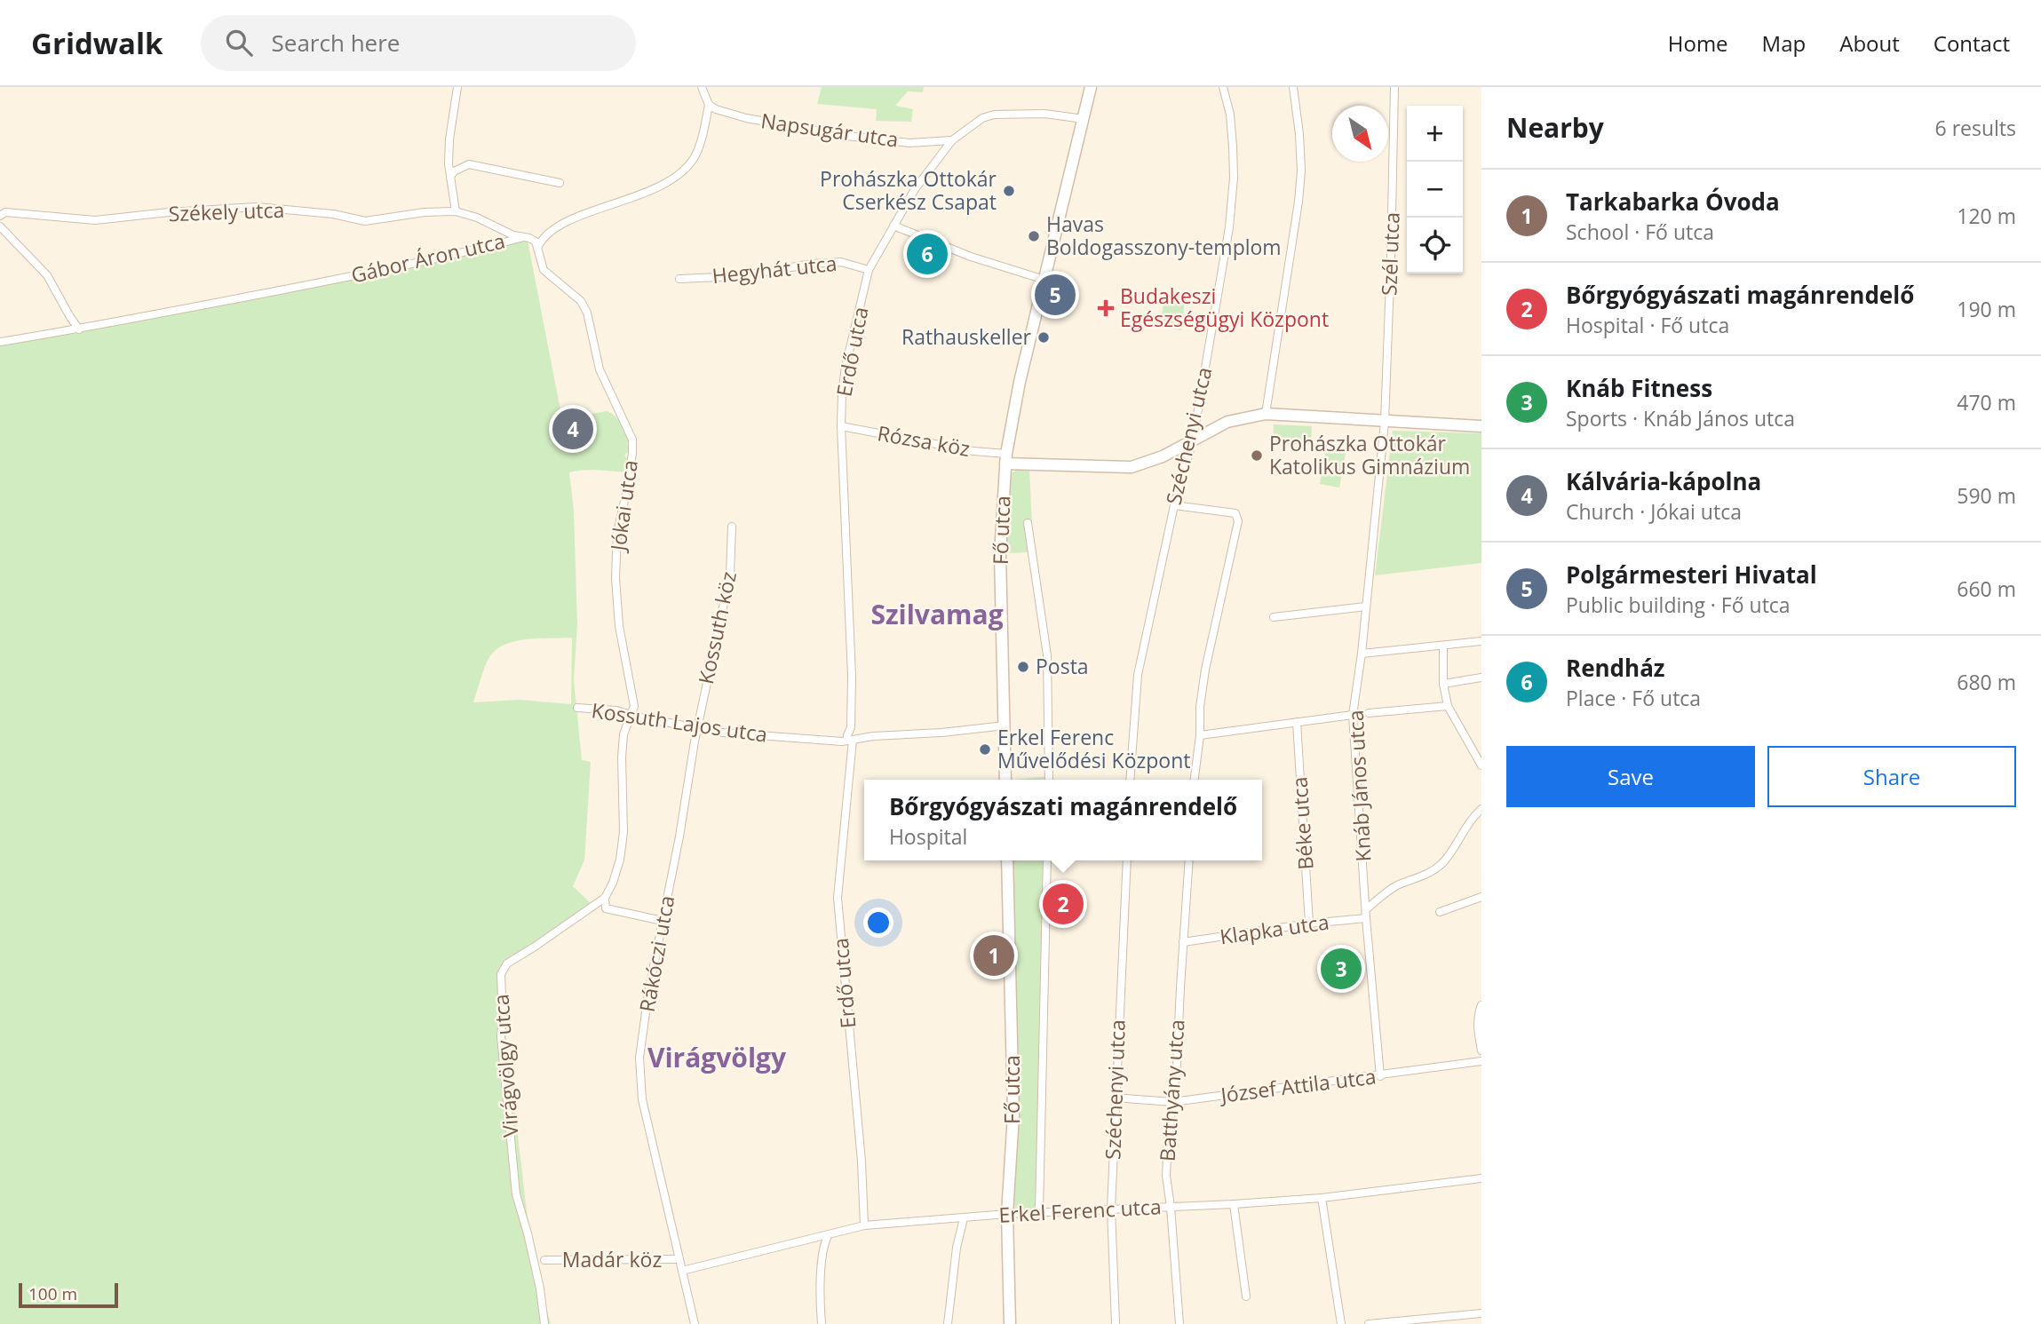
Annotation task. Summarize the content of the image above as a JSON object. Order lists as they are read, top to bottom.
{
  "streets": {
    "main road": ["Fő utca"],
    "street": [
      "Napsugár utca",
      "Székely utca",
      "Szél utca",
      "Gábor Áron utca",
      "Hegyhát utca",
      "Erdő utca",
      "Széchenyi utca",
      "Rózsa köz",
      "Jókai utca",
      "Kossuth köz",
      "Kossuth Lajos utca",
      "Knáb János utca",
      "Béke utca",
      "Klapka utca",
      "Rákóczi utca",
      "Virágvölgy utca",
      "József Attila utca",
      "Batthyány utca",
      "Erkel Ferenc utca",
      "Madár köz"
    ]
  },
  "crossings": [
    ["Napsugár utca", "Erdő utca"],
    ["Székely utca", "Gábor Áron utca"],
    ["Szél utca", "Knáb János utca"],
    ["Gábor Áron utca", "Jókai utca"],
    ["Hegyhát utca", "Erdő utca"],
    ["Erdő utca", "Rózsa köz"],
    ["Erdő utca", "Fő utca"],
    ["Erdő utca", "Kossuth Lajos utca"],
    ["Erdő utca", "Erkel Ferenc utca"],
    ["Széchenyi utca", "József Attila utca"],
    ["Széchenyi utca", "Erkel Ferenc utca"],
    ["Rózsa köz", "Fő utca"],
    ["Jókai utca", "Kossuth Lajos utca"],
    ["Fő utca", "Kossuth Lajos utca"],
    ["Fő utca", "Erkel Ferenc utca"],
    ["Kossuth köz", "Kossuth Lajos utca"],
    ["Kossuth köz", "Rákóczi utca"],
    ["Kossuth Lajos utca", "Rákóczi utca"],
    ["Knáb János utca", "Klapka utca"],
    ["Knáb János utca", "József Attila utca"],
    ["Béke utca", "Klapka utca"],
    ["Klapka utca", "Batthyány utca"],
    ["Rákóczi utca", "Erkel Ferenc utca"],
    ["Rákóczi utca", "Madár köz"],
    ["József Attila utca", "Batthyány utca"],
    ["Batthyány utca", "Erkel Ferenc utca"]
  ],
  "districts": ["Szilvamag", "Virágvölgy"],
  "places": {
    "other": [
      "Prohászka Ottokár Cserkész Csapat",
      "Havas Boldogasszony-templom",
      "Rathauskeller",
      "Prohászka Ottokár Katolikus Gimnázium",
      "Posta",
      "Erkel Ferenc Művelődési Központ"
    ],
    "health": ["Budakeszi Egészségügyi Központ"]
  },
  "scale_bar": "100 m",
  "north": "bottom right",
  "page": {
    "header": "Gridwalk",
    "search": "Search here",
    "nav": [
      "Home",
      "Map",
      "About",
      "Contact"
    ],
    "heading": ["Nearby", "6 results"],
    "map_buttons": ["+", "−"],
    "list": [
      {
        "mark": "1",
        "name": "Tarkabarka Óvoda",
        "note": "School · Fő utca",
        "value": "120 m"
      },
      {
        "mark": "2",
        "name": "Bőrgyógyászati magánrendelő",
        "note": "Hospital · Fő utca",
        "value": "190 m"
      },
      {
        "mark": "3",
        "name": "Knáb Fitness",
        "note": "Sports · Knáb János utca",
        "value": "470 m"
      },
      {
        "mark": "4",
        "name": "Kálvária-kápolna",
        "note": "Church · Jókai utca",
        "value": "590 m"
      },
      {
        "mark": "5",
        "name": "Polgármesteri Hivatal",
        "note": "Public building · Fő utca",
        "value": "660 m"
      },
      {
        "mark": "6",
        "name": "Rendház",
        "note": "Place · Fő utca",
        "value": "680 m"
      }
    ],
    "pins": [
      "6",
      "5",
      "4",
      "2",
      "1",
      "3"
    ],
    "buttons": ["Save", "Share"],
    "popup": ["Bőrgyógyászati magánrendelő", "Hospital"],
    "scale": "100 m"
  }
}
